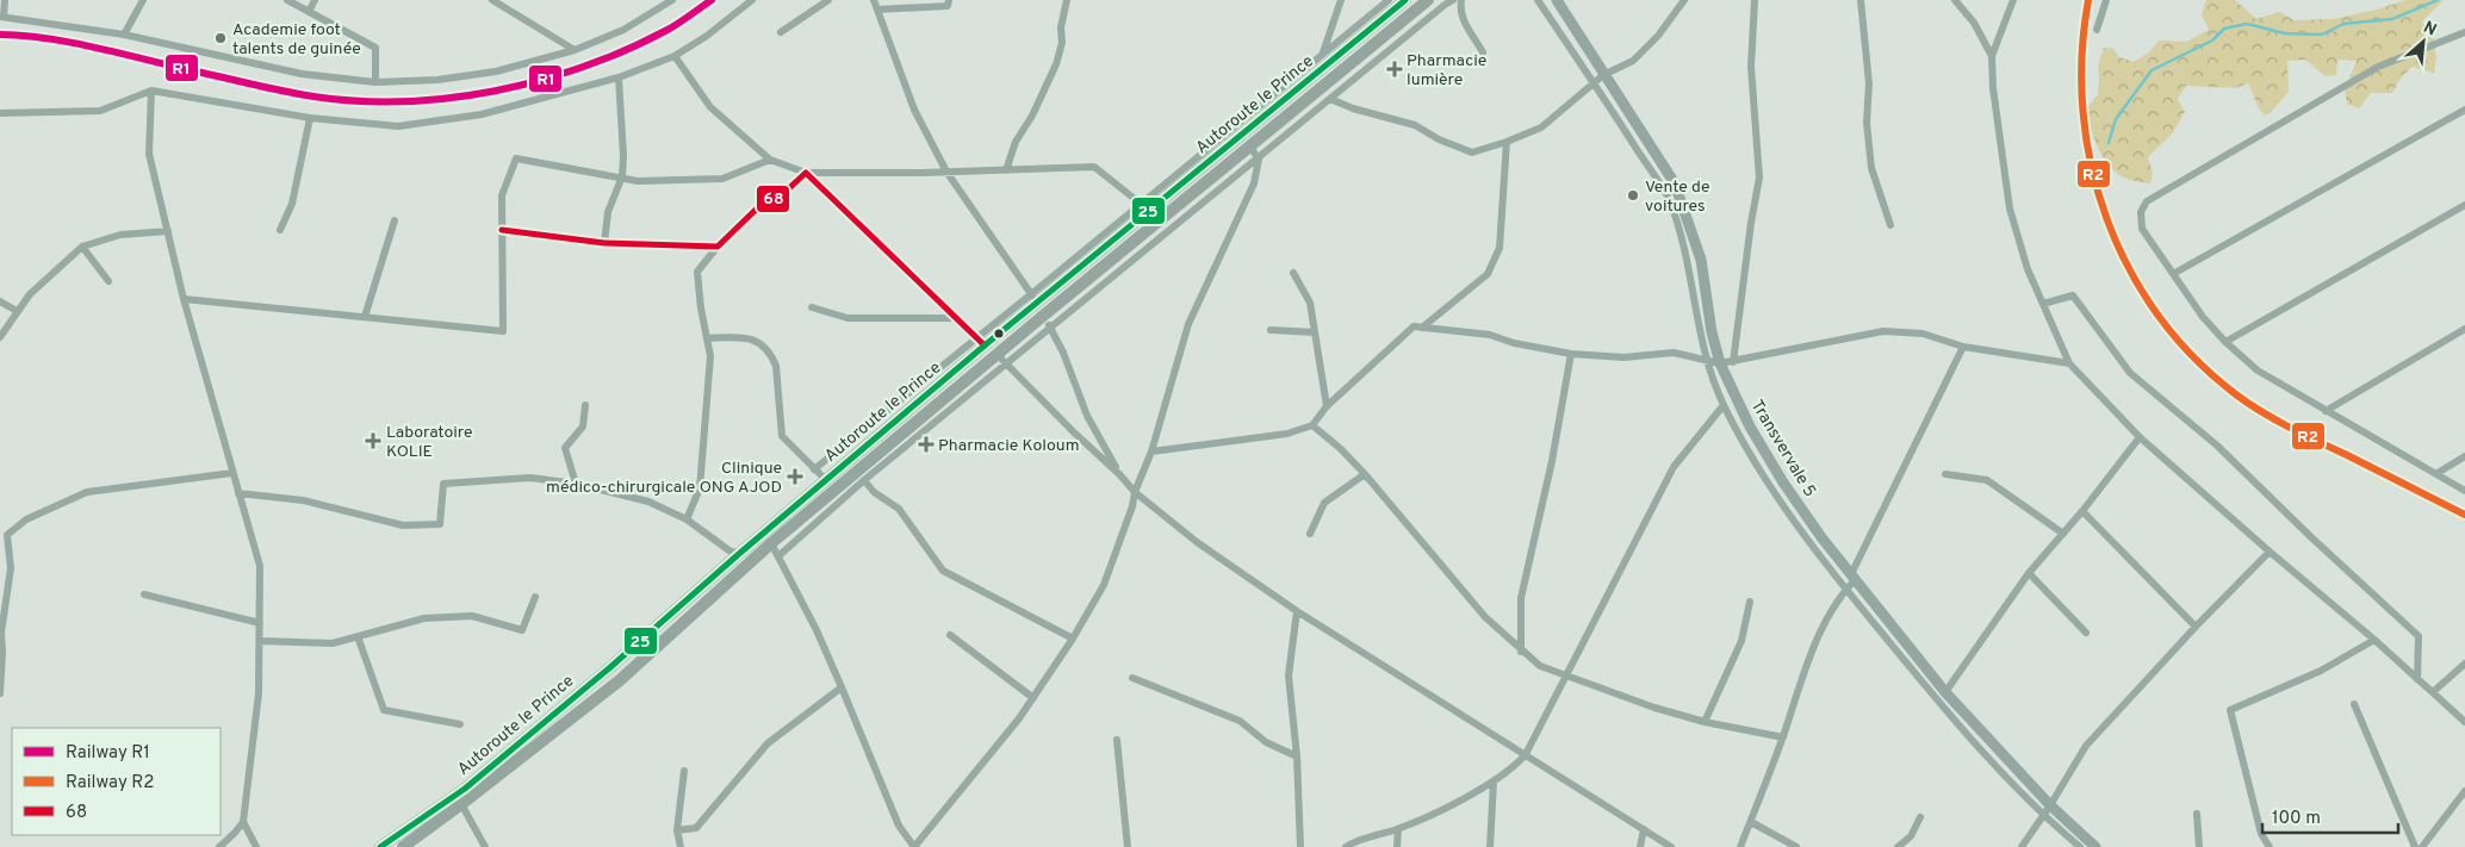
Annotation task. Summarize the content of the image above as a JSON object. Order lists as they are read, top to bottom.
{
  "streets": {
    "main road": ["Autoroute le Prince", "Transvervale 5"]
  },
  "places": {
    "other": ["Academie foot talents de guinée", "Vente de voitures"],
    "health": [
      "Pharmacie lumière",
      "Laboratoire KOLIE",
      "Pharmacie Koloum",
      "Clinique médico-chirurgicale ONG AJOD"
    ]
  },
  "lines": [
    "rail line R1",
    "rail line R2",
    "transit line 25",
    "transit line 68"
  ],
  "legend": ["Railway R1", "Railway R2", "68"],
  "scale_bar": "100 m",
  "north": "top right"
}
